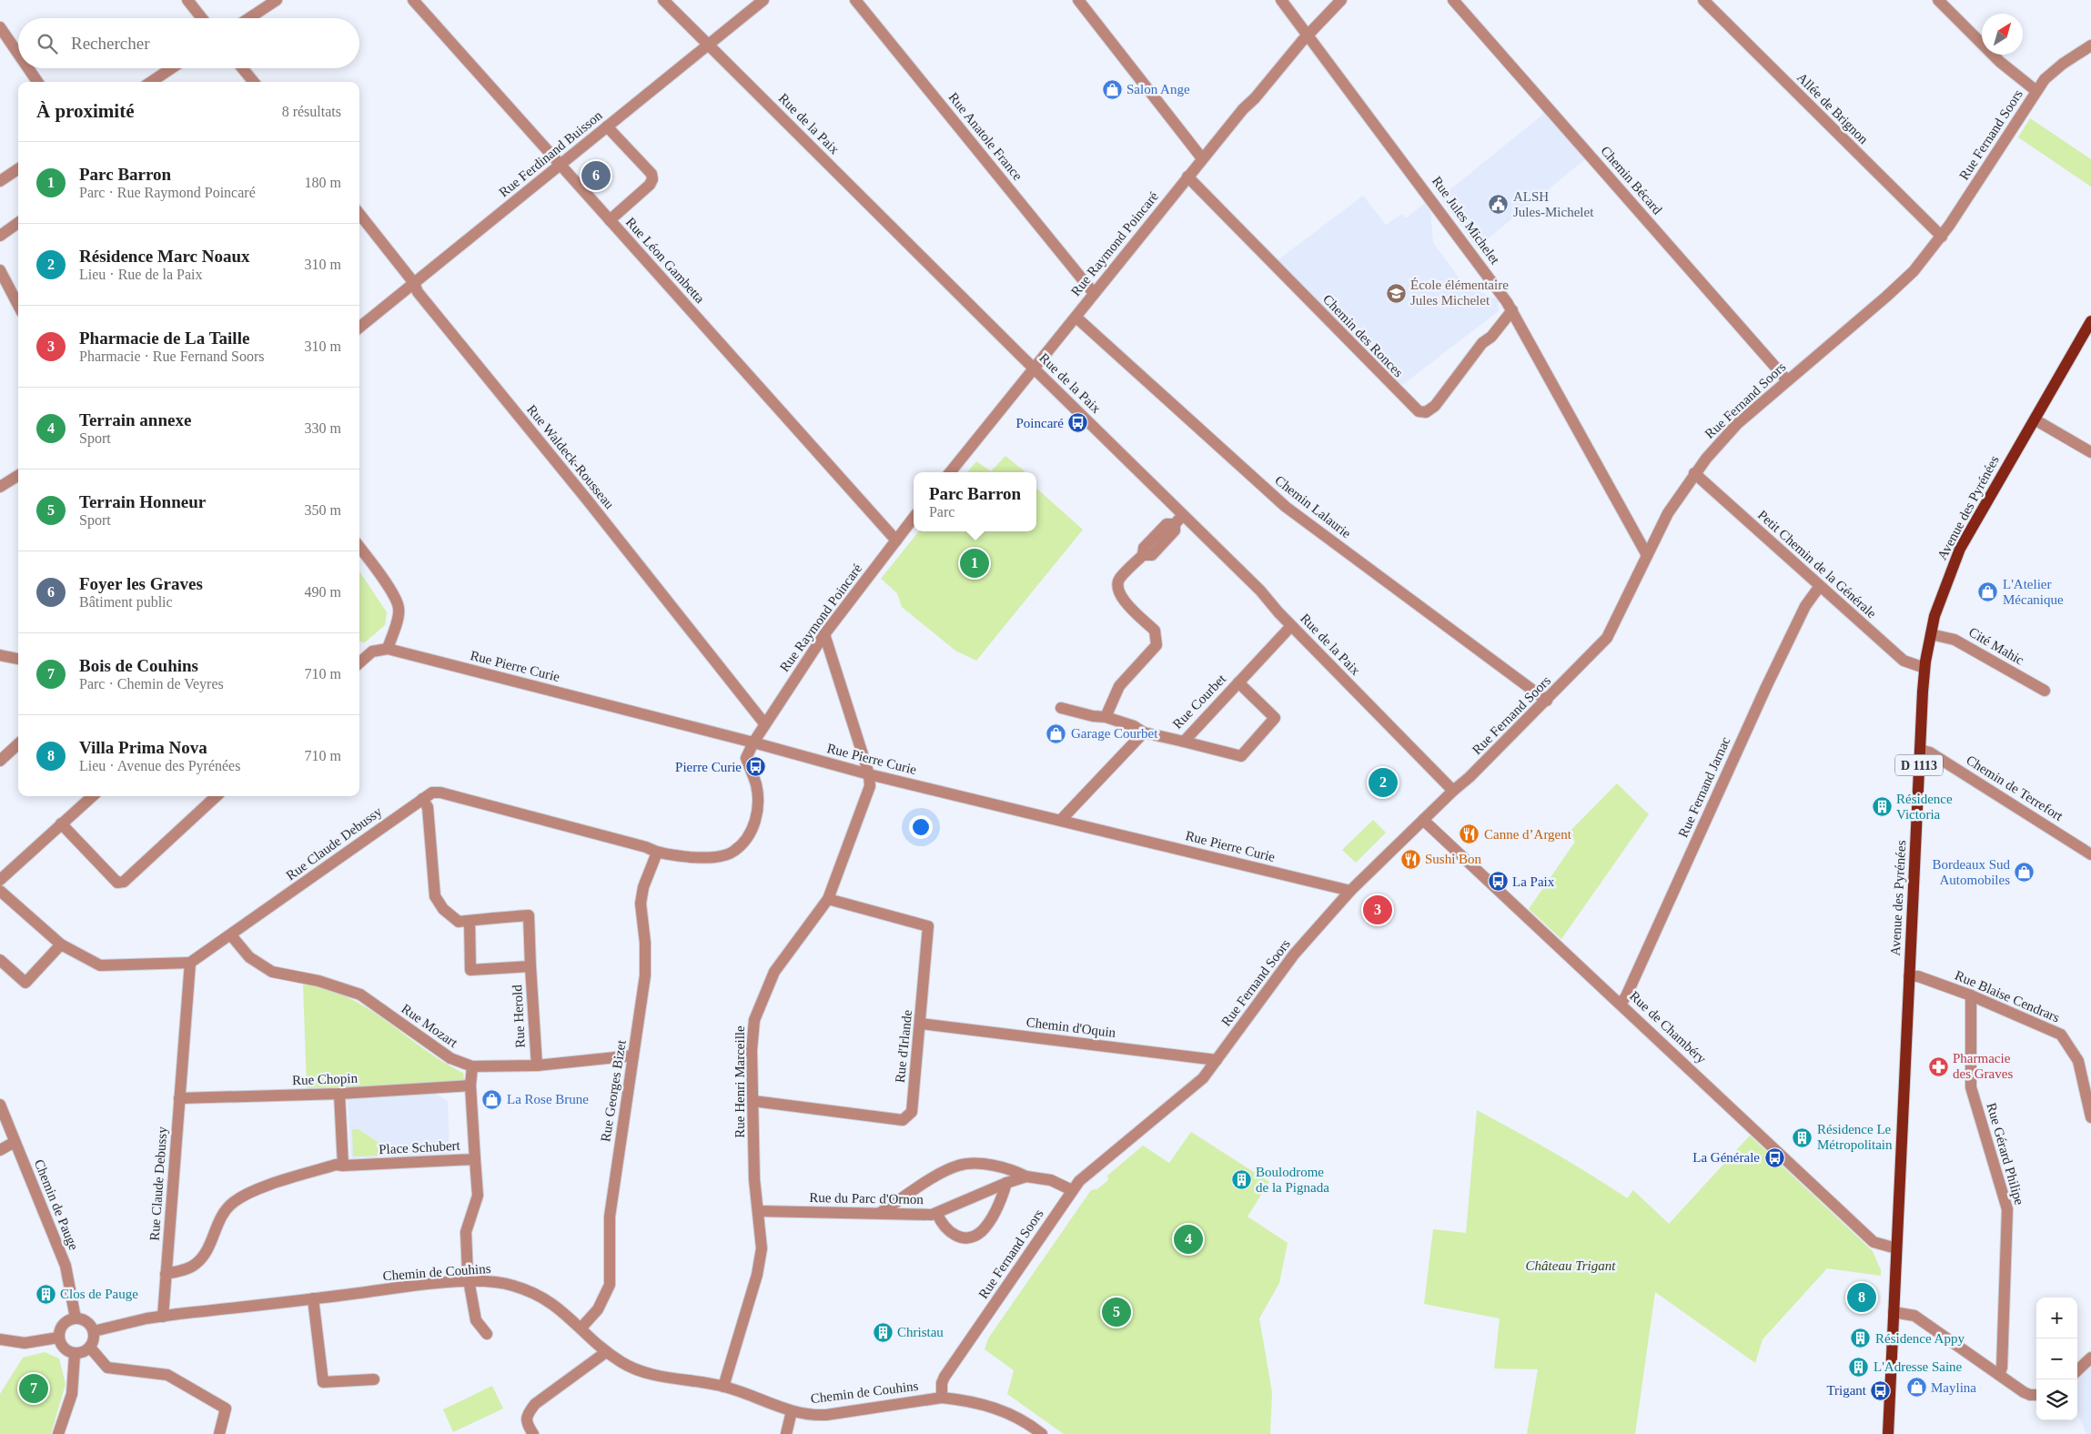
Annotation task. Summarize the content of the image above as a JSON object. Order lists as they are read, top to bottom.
{
  "streets": {
    "main road": ["Avenue des Pyrénées", "D 1113"],
    "street": [
      "Allée de Brignon",
      "Rue de la Paix",
      "Rue Fernand Soors",
      "Rue Anatole France",
      "Rue Ferdinand Buisson",
      "Chemin Bécard",
      "Rue Jules Michelet",
      "Rue Raymond Poincaré",
      "Rue Léon Gambetta",
      "Chemin des Ronces",
      "Rue Waldeck-Rousseau",
      "Chemin Lalaurie",
      "Petit Chemin de la Générale",
      "Cité Mahic",
      "Rue Pierre Curie",
      "Rue Courbet",
      "Rue Fernand Jarnac",
      "Chemin de Terrefort",
      "Rue Claude Debussy",
      "Rue Blaise Cendrars",
      "Rue Herold",
      "Rue Mozart",
      "Chemin d'Oquin",
      "Rue de Chambéry",
      "Rue d'Irlande",
      "Rue Chopin",
      "Rue Henri Marceille",
      "Rue Georges Bizet",
      "Place Schubert",
      "Rue Gérard Philipe",
      "Rue du Parc d'Ornon",
      "Chemin de Pauge",
      "Chemin de Couhins"
    ]
  },
  "crossings": [
    ["Allée de Brignon", "Rue Fernand Soors"],
    ["Rue de la Paix", "Rue Fernand Soors"],
    ["Rue de la Paix", "Rue Ferdinand Buisson"],
    ["Rue de la Paix", "Rue Raymond Poincaré"],
    ["Rue de la Paix", "Rue Courbet"],
    ["Rue Fernand Soors", "Chemin Bécard"],
    ["Rue Fernand Soors", "Rue Jules Michelet"],
    ["Rue Fernand Soors", "Chemin Lalaurie"],
    ["Rue Fernand Soors", "Petit Chemin de la Générale"],
    ["Rue Fernand Soors", "Rue Pierre Curie"],
    ["Rue Fernand Soors", "Chemin d'Oquin"],
    ["Rue Fernand Soors", "Rue de Chambéry"],
    ["Rue Fernand Soors", "Rue du Parc d'Ornon"],
    ["Rue Fernand Soors", "Chemin de Couhins"],
    ["Rue Anatole France", "Rue Raymond Poincaré"],
    ["Rue Ferdinand Buisson", "Rue Léon Gambetta"],
    ["Rue Ferdinand Buisson", "Rue Waldeck-Rousseau"],
    ["Rue Jules Michelet", "Rue Raymond Poincaré"],
    ["Rue Jules Michelet", "Chemin des Ronces"],
    ["Rue Raymond Poincaré", "Rue Léon Gambetta"],
    ["Rue Raymond Poincaré", "Chemin des Ronces"],
    ["Rue Raymond Poincaré", "Rue Waldeck-Rousseau"],
    ["Rue Raymond Poincaré", "Chemin Lalaurie"],
    ["Rue Raymond Poincaré", "Rue Pierre Curie"],
    ["Rue Raymond Poincaré", "Rue Claude Debussy"],
    ["Avenue des Pyrénées", "Petit Chemin de la Générale"],
    ["Avenue des Pyrénées", "Cité Mahic"],
    ["Avenue des Pyrénées", "Chemin de Terrefort"],
    ["Avenue des Pyrénées", "Rue Blaise Cendrars"],
    ["Avenue des Pyrénées", "Rue de Chambéry"],
    ["Petit Chemin de la Générale", "Rue Fernand Jarnac"],
    ["Rue Pierre Curie", "Rue Claude Debussy"],
    ["Rue Pierre Curie", "Rue Henri Marceille"],
    ["Rue Fernand Jarnac", "Rue de Chambéry"],
    ["Rue Claude Debussy", "Rue Mozart"],
    ["Rue Claude Debussy", "Rue Chopin"],
    ["Rue Claude Debussy", "Rue Georges Bizet"],
    ["Rue Claude Debussy", "Place Schubert"],
    ["Rue Claude Debussy", "Chemin de Couhins"],
    ["Rue Blaise Cendrars", "Rue Gérard Philipe"],
    ["Rue Herold", "Rue Mozart"],
    ["Rue Mozart", "Rue Georges Bizet"],
    ["Rue Mozart", "Place Schubert"],
    ["Chemin d'Oquin", "Rue d'Irlande"],
    ["Rue d'Irlande", "Rue Henri Marceille"],
    ["Rue Chopin", "Place Schubert"],
    ["Rue Henri Marceille", "Rue du Parc d'Ornon"],
    ["Rue Henri Marceille", "Chemin de Couhins"],
    ["Rue Georges Bizet", "Chemin de Couhins"],
    ["Chemin de Pauge", "Chemin de Couhins"]
  ],
  "parks": ["Château Trigant"],
  "places": {
    "shop": [
      "Salon Ange",
      "L'Atelier Mécanique",
      "Garage Courbet",
      "Bordeaux Sud Automobiles",
      "La Rose Brune",
      "Maylina"
    ],
    "public building": ["ALSH Jules-Michelet"],
    "school or university": ["École élémentaire Jules Michelet"],
    "bus stop": [
      "Poincaré",
      "Pierre Curie",
      "La Paix",
      "La Générale",
      "Trigant"
    ],
    "building": [
      "Résidence Victoria",
      "Résidence Le Métropolitain",
      "Boulodrome de la Pignada",
      "Clos de Pauge",
      "Christau",
      "Résidence Appy",
      "L'Adresse Saine"
    ],
    "restaurant": ["Canne d’Argent", "Sushi Bon"],
    "pharmacy": ["Pharmacie des Graves"]
  },
  "north": "top right",
  "page": {
    "search": "Rechercher",
    "heading": ["À proximité", "8 résultats"],
    "list": [
      {
        "mark": "1",
        "name": "Parc Barron",
        "note": "Parc · Rue Raymond Poincaré",
        "value": "180 m"
      },
      {
        "mark": "2",
        "name": "Résidence Marc Noaux",
        "note": "Lieu · Rue de la Paix",
        "value": "310 m"
      },
      {
        "mark": "3",
        "name": "Pharmacie de La Taille",
        "note": "Pharmacie · Rue Fernand Soors",
        "value": "310 m"
      },
      {
        "mark": "4",
        "name": "Terrain annexe",
        "note": "Sport",
        "value": "330 m"
      },
      {
        "mark": "5",
        "name": "Terrain Honneur",
        "note": "Sport",
        "value": "350 m"
      },
      {
        "mark": "6",
        "name": "Foyer les Graves",
        "note": "Bâtiment public",
        "value": "490 m"
      },
      {
        "mark": "7",
        "name": "Bois de Couhins",
        "note": "Parc · Chemin de Veyres",
        "value": "710 m"
      },
      {
        "mark": "8",
        "name": "Villa Prima Nova",
        "note": "Lieu · Avenue des Pyrénées",
        "value": "710 m"
      }
    ],
    "pins": [
      "6",
      "1",
      "2",
      "3",
      "4",
      "8",
      "5",
      "7"
    ],
    "popup": ["Parc Barron", "Parc"],
    "map_buttons": ["+", "−"]
  }
}
